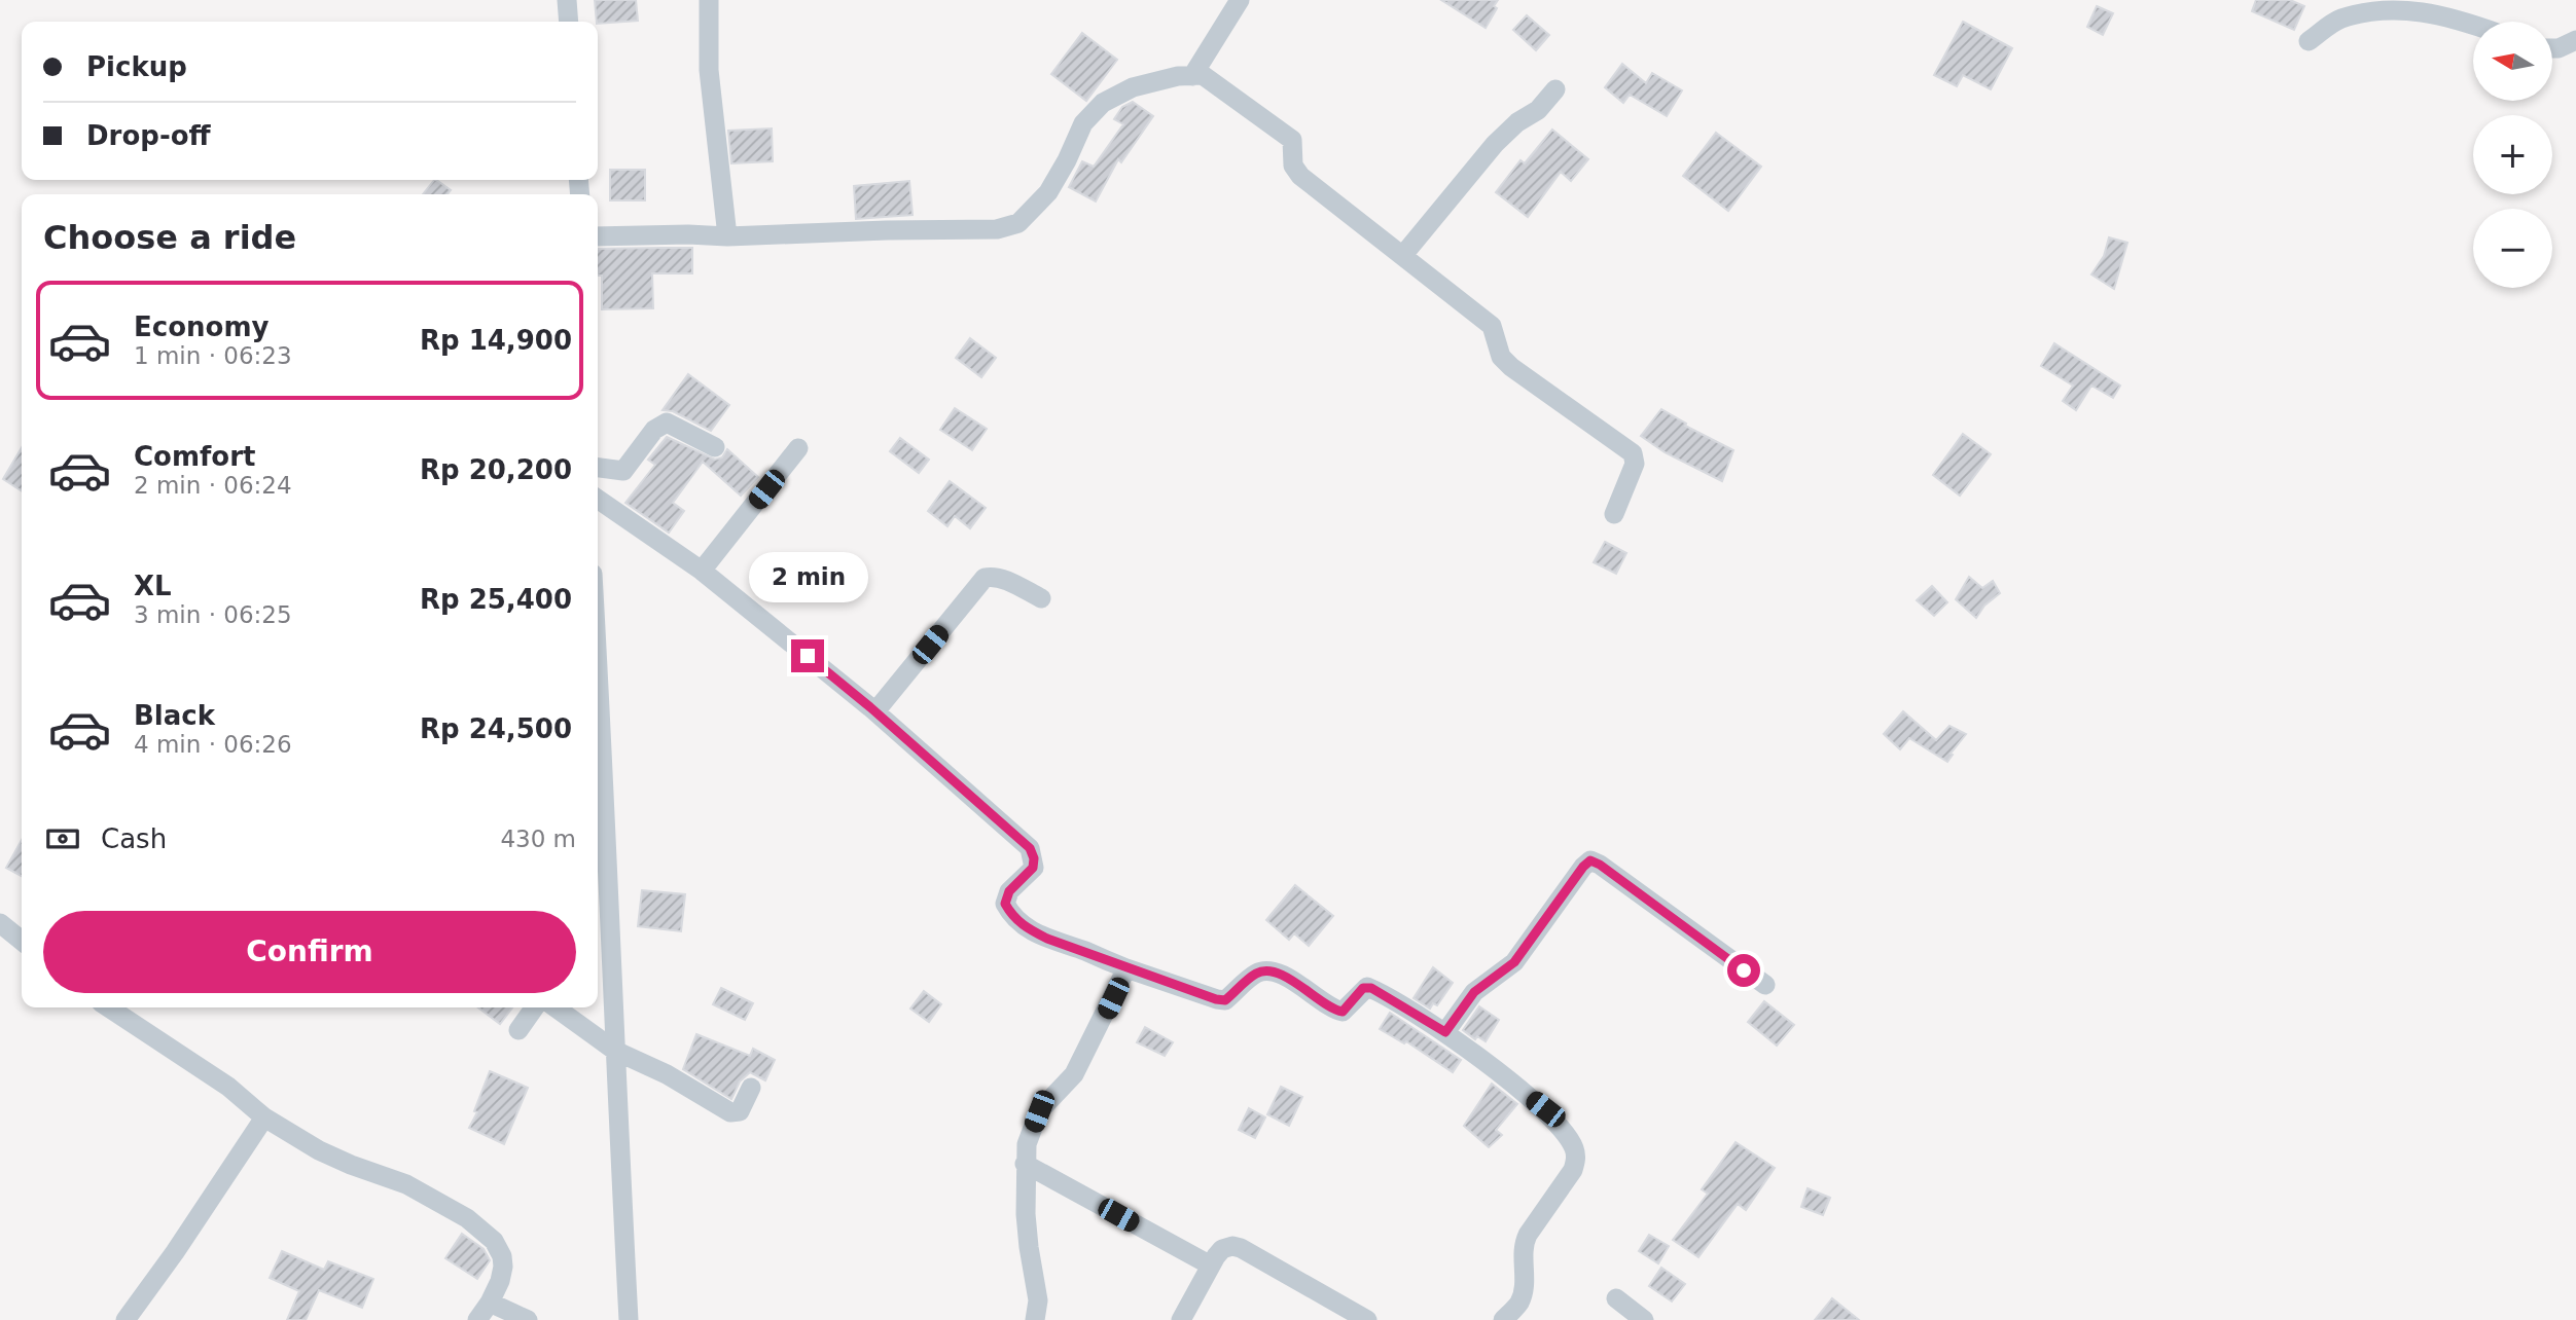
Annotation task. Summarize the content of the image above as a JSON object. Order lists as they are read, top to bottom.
{
  "north": "left",
  "page": {
    "map_buttons": ["+", "−"],
    "banner": ["Pickup", "Drop-off"],
    "heading": "Choose a ride",
    "list": [
      {
        "name": "Economy",
        "note": "1 min · 06:23",
        "value": "Rp 14,900"
      },
      {
        "name": "Comfort",
        "note": "2 min · 06:24",
        "value": "Rp 20,200"
      },
      {
        "name": "XL",
        "note": "3 min · 06:25",
        "value": "Rp 25,400"
      },
      {
        "name": "Black",
        "note": "4 min · 06:26",
        "value": "Rp 24,500"
      }
    ],
    "bubble": "2 min",
    "pay": ["Cash", "430 m"],
    "buttons": "Confirm"
  }
}
